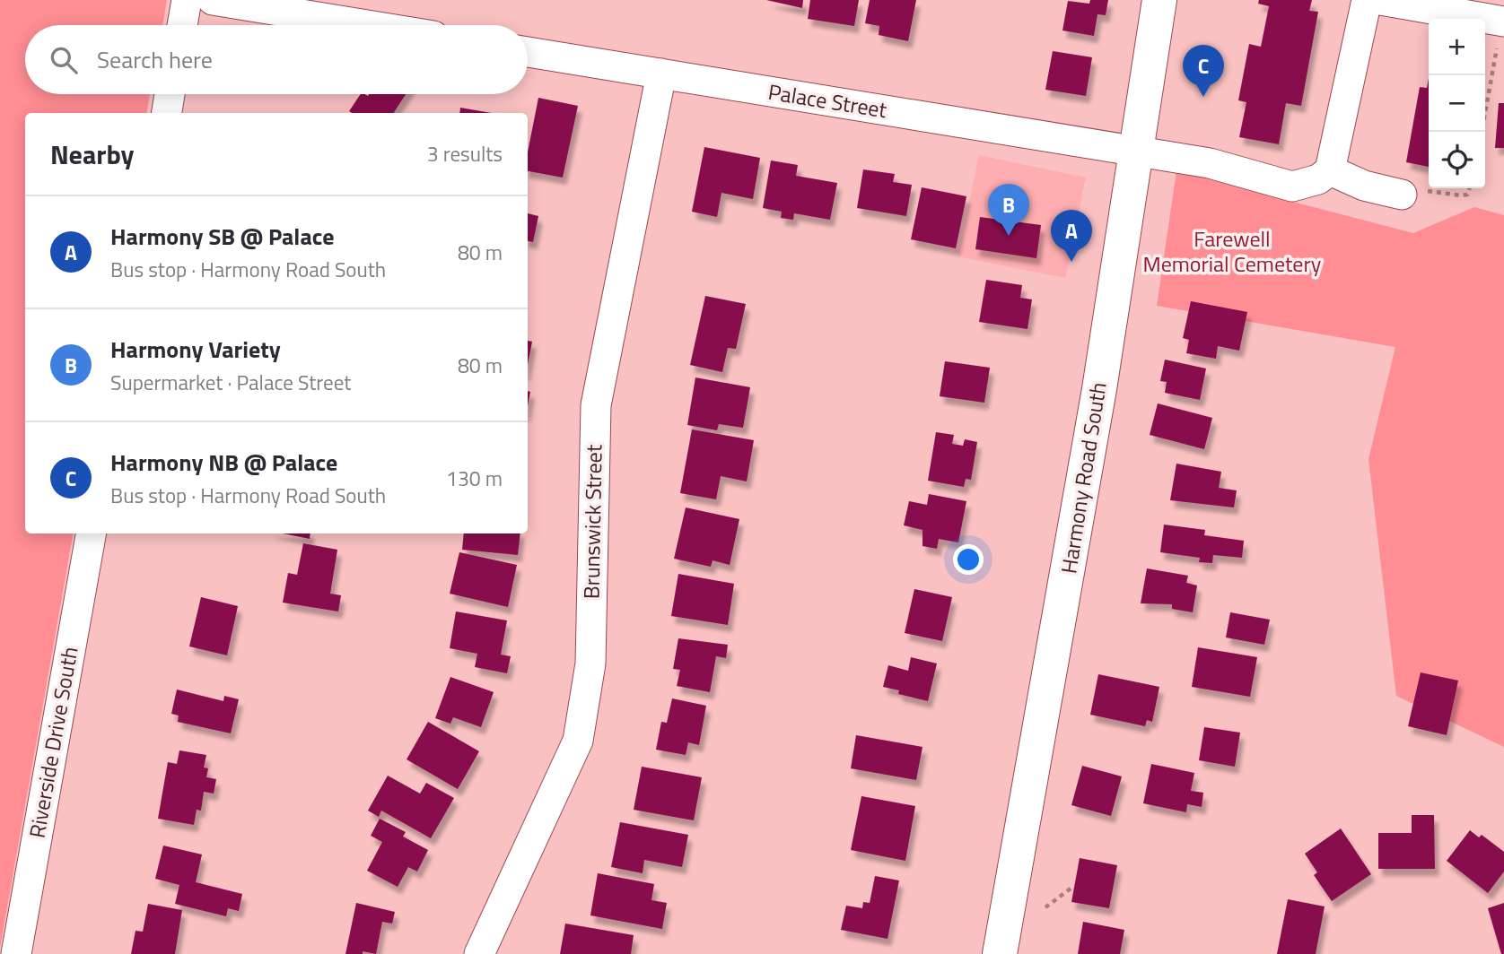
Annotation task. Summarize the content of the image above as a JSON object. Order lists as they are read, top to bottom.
{
  "streets": {
    "main road": ["Harmony Road South"],
    "street": ["Palace Street", "Brunswick Street", "Riverside Drive South"]
  },
  "crossings": [
    ["Palace Street", "Harmony Road South"],
    ["Palace Street", "Brunswick Street"]
  ],
  "parks": ["Farewell Memorial Cemetery"],
  "page": {
    "map_buttons": ["+", "−"],
    "search": "Search here",
    "pins": ["C", "B", "A"],
    "heading": ["Nearby", "3 results"],
    "list": [
      {
        "mark": "A",
        "name": "Harmony SB @ Palace",
        "note": "Bus stop · Harmony Road South",
        "value": "80 m"
      },
      {
        "mark": "B",
        "name": "Harmony Variety",
        "note": "Supermarket · Palace Street",
        "value": "80 m"
      },
      {
        "mark": "C",
        "name": "Harmony NB @ Palace",
        "note": "Bus stop · Harmony Road South",
        "value": "130 m"
      }
    ]
  }
}
